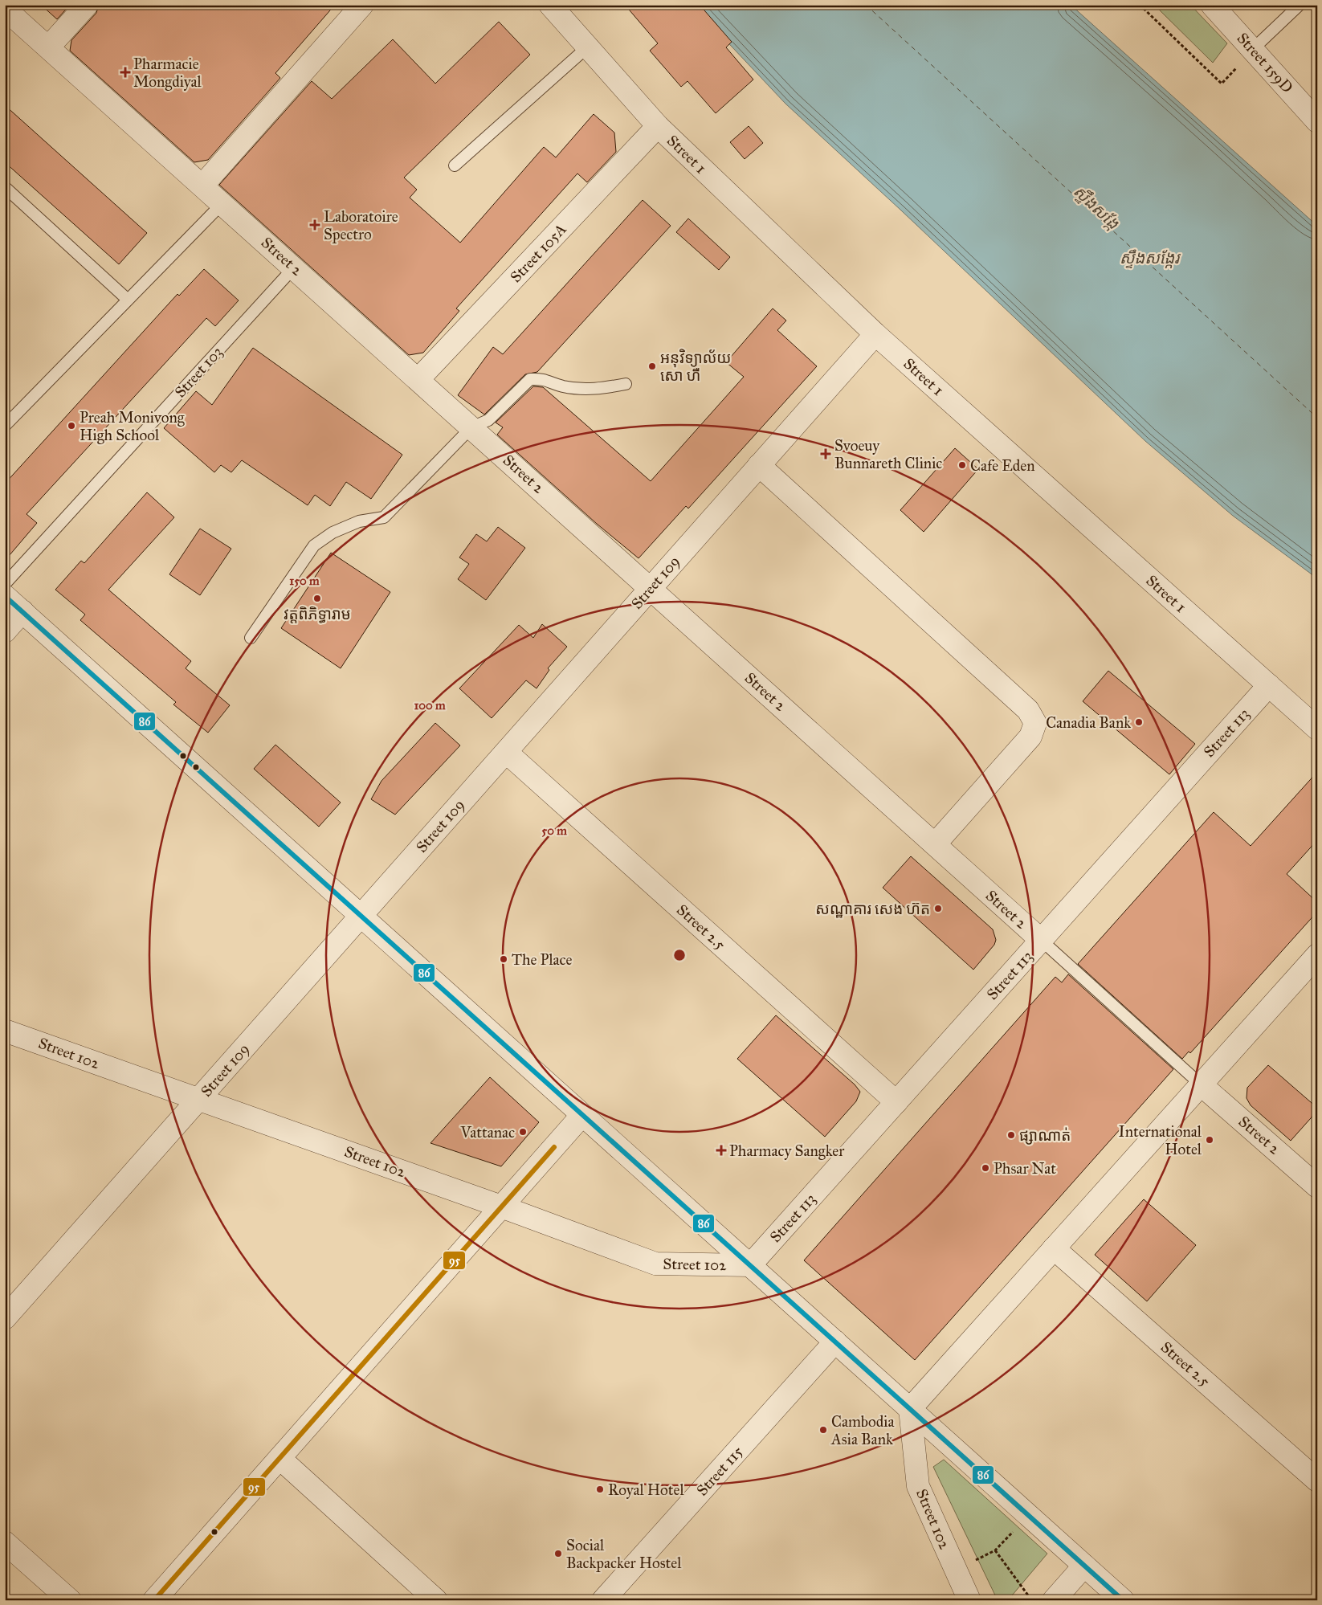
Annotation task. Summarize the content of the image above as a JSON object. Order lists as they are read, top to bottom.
{
  "streets": {
    "street": [
      "Street 159D",
      "Street 1",
      "Street 105A",
      "Street 2",
      "Street 109",
      "Street 113",
      "Street 2.5",
      "Street 102",
      "Street 115"
    ],
    "lane": ["Street 103"]
  },
  "crossings": [
    ["Street 1", "Street 105A"],
    ["Street 1", "Street 109"],
    ["Street 1", "Street 113"],
    ["Street 105A", "Street 2"],
    ["Street 2", "Street 103"],
    ["Street 2", "Street 109"],
    ["Street 2", "Street 113"],
    ["Street 109", "Street 2.5"],
    ["Street 109", "Street 102"],
    ["Street 113", "Street 2.5"],
    ["Street 113", "Street 102"]
  ],
  "water": ["ស្ទឹងសង្កែ", "ស្ទឹងសង្កែរ"],
  "places": {
    "health": [
      "Pharmacie Mongdiyal",
      "Laboratoire Spectro",
      "Svoeuy Bunnareth Clinic",
      "Pharmacy Sangker"
    ],
    "other": [
      "អនុវិទ្យាល័យ សោ ហឺ",
      "Preah Monivong High School",
      "Cafe Eden",
      "វត្តពិភិទ្ធារាម",
      "Canadia Bank",
      "សណ្ឋាគារ សេង ហ៊ត",
      "The Place",
      "Vattanac",
      "ផ្សាណាត់",
      "International Hotel",
      "Phsar Nat",
      "Cambodia Asia Bank",
      "Royal Hotel",
      "Social Backpacker Hostel"
    ]
  },
  "lines": ["transit line 86", "transit line 95"],
  "rings": ["150 m", "100 m", "50 m"]
}
